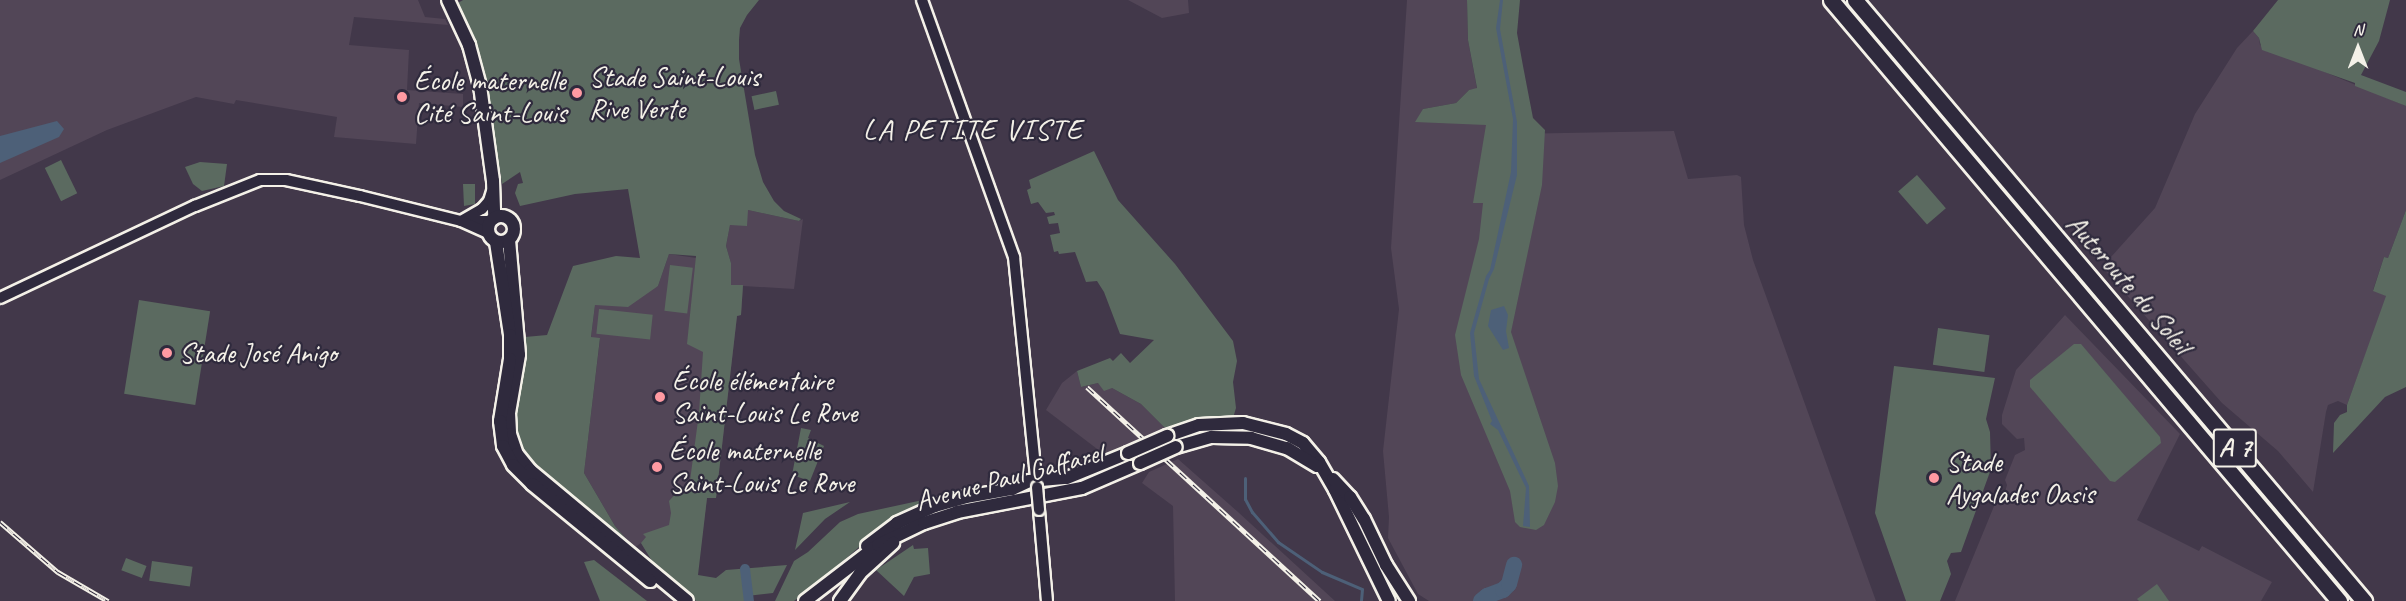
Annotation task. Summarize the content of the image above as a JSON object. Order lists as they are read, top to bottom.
{
  "streets": {
    "highway": ["Autoroute du Soleil", "A 7"],
    "main road": ["Avenue Paul Gaffarel"]
  },
  "districts": ["LA PETITE VISTE"],
  "places": [
    "Stade Saint-Louis Rive Verte",
    "École maternelle Cité Saint-Louis",
    "Stade José Anigo",
    "École élémentaire Saint-Louis Le Rove",
    "École maternelle Saint-Louis Le Rove",
    "Stade Aygalades Oasis"
  ],
  "north": "top"
}
